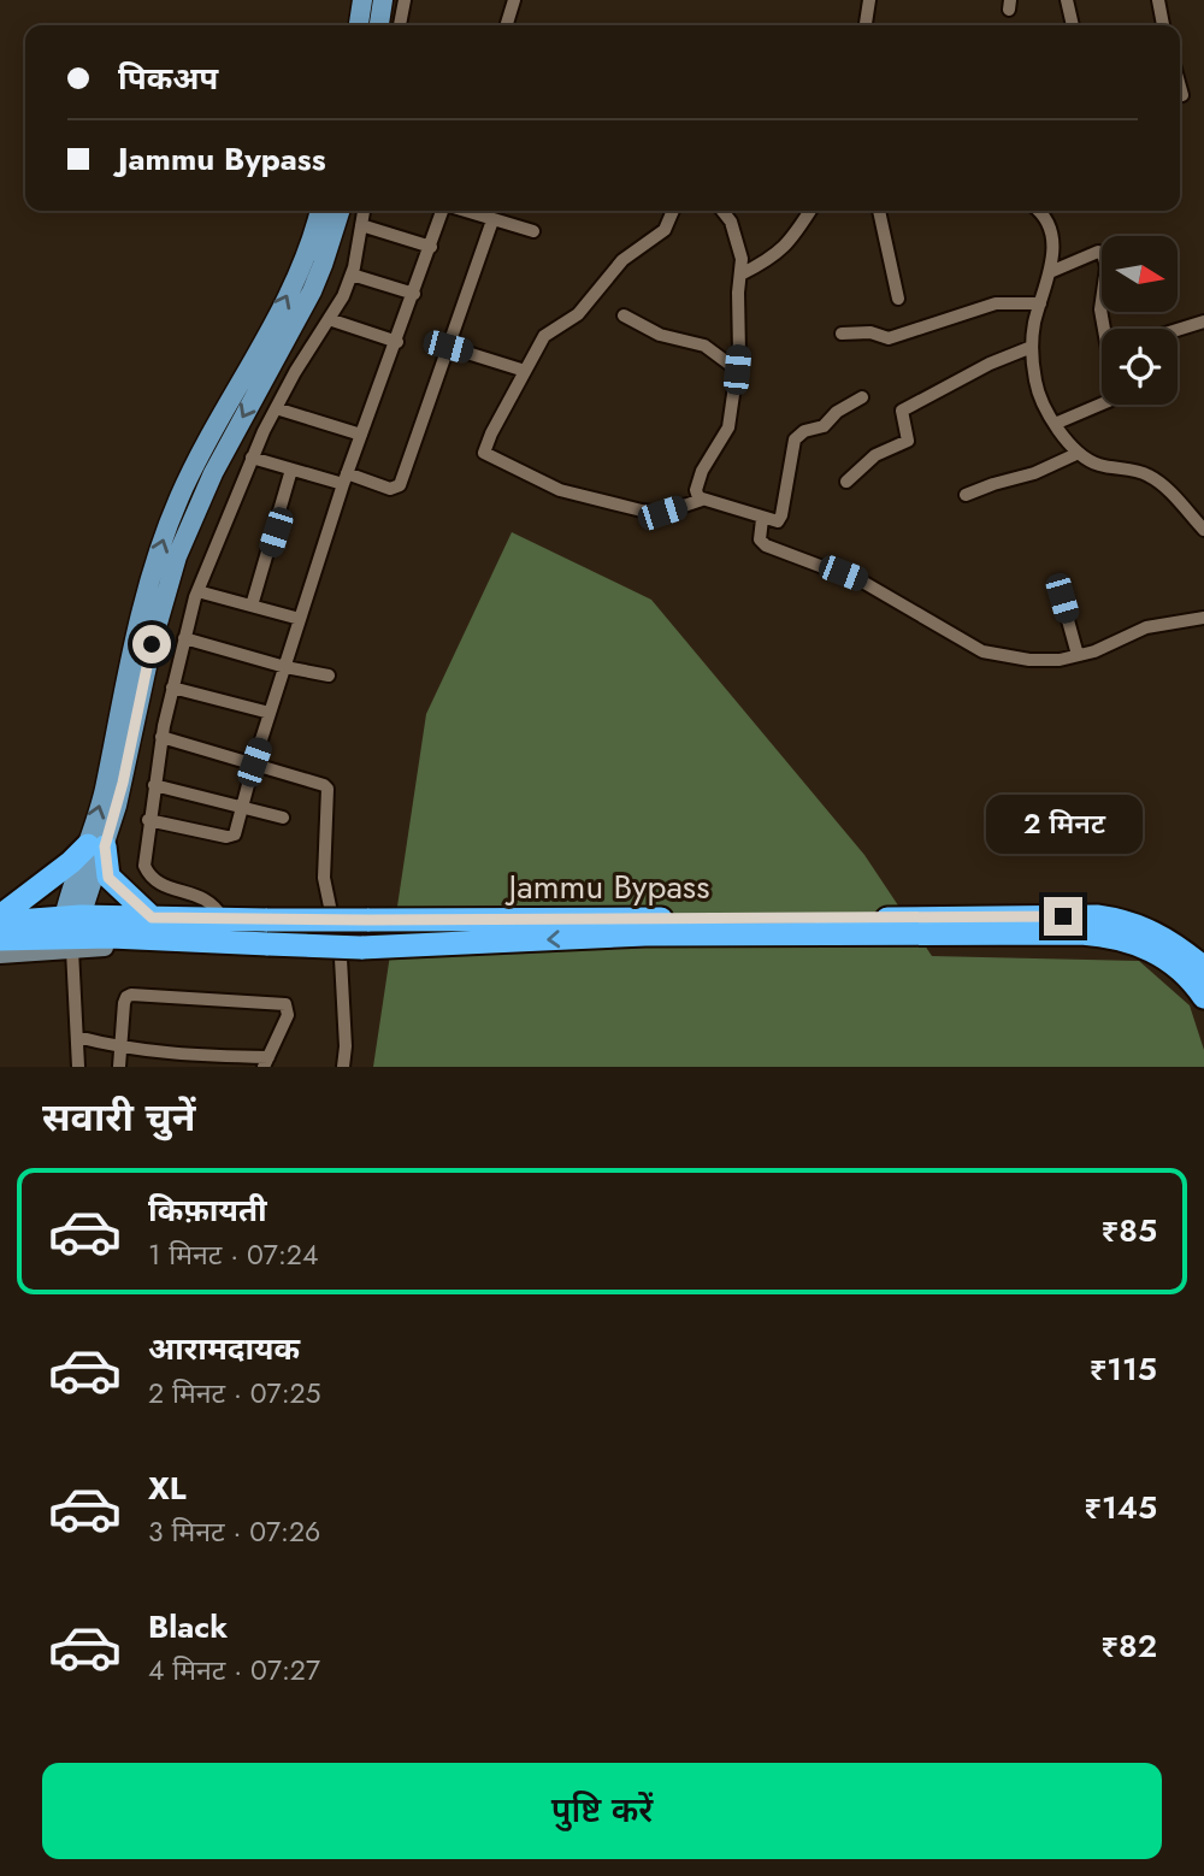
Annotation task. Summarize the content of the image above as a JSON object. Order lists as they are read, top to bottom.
{
  "streets": {
    "highway": ["Jammu Bypass"]
  },
  "north": "right",
  "page": {
    "banner": ["पिकअप", "Jammu Bypass"],
    "bubble": "2 मिनट",
    "heading": "सवारी चुनें",
    "list": [
      {
        "name": "किफ़ायती",
        "note": "1 मिनट · 07:24",
        "value": "₹85"
      },
      {
        "name": "आरामदायक",
        "note": "2 मिनट · 07:25",
        "value": "₹115"
      },
      {
        "name": "XL",
        "note": "3 मिनट · 07:26",
        "value": "₹145"
      },
      {
        "name": "Black",
        "note": "4 मिनट · 07:27",
        "value": "₹82"
      }
    ],
    "buttons": "पुष्टि करें"
  }
}
